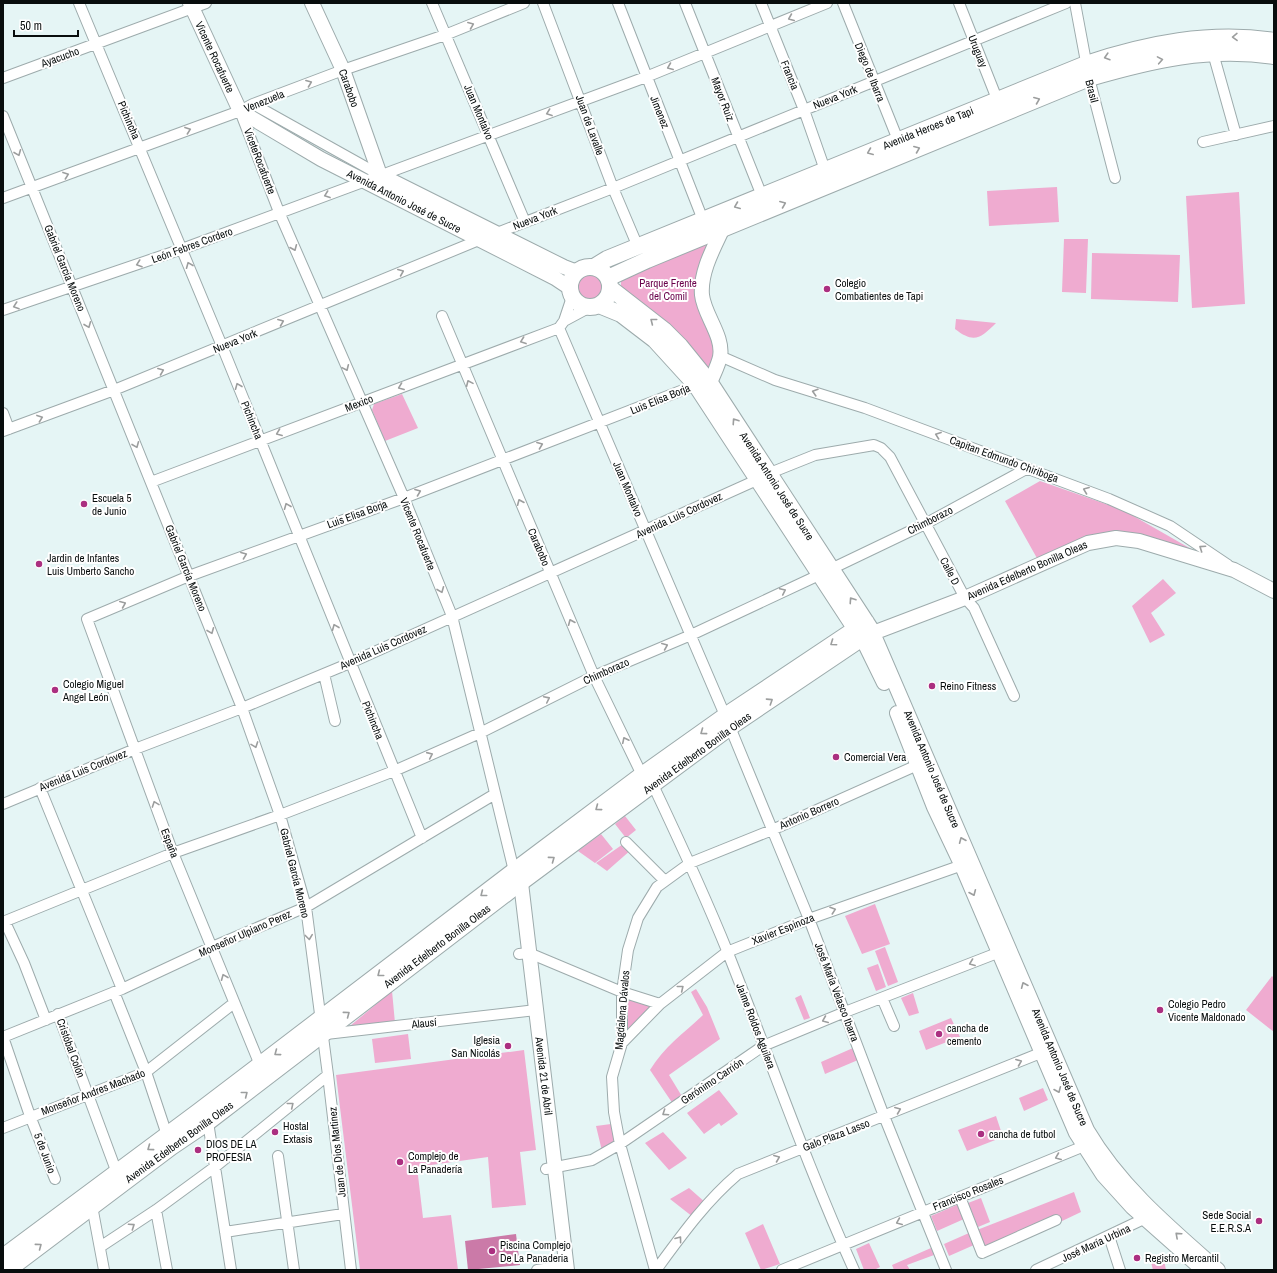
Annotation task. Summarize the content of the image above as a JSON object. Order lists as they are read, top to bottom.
{
  "streets": {
    "main road": [
      "Vicente Rocafuerte",
      "Carabobo",
      "Avenida Heroes de Tapi",
      "Avenida Antonio José de Sucre",
      "Capitan Edmundo Chiriboga",
      "Avenida Edelberto Bonilla Oleas",
      "Avenida 21 de Abril"
    ],
    "street": [
      "Uruguay",
      "Ayacucho",
      "Diego de Ibarra",
      "Francia",
      "Brasil",
      "Nueva York",
      "Mayor Ruiz",
      "Venezuela",
      "Juan Montalvo",
      "Jimenez",
      "Pichincha",
      "Juan de Lavalle",
      "ViceteRocafuerte",
      "León Febres Cordero",
      "Gabriel García Moreno",
      "Luis Elisa Borja",
      "Mexico",
      "Avenida Luis Cordovez",
      "Chimborazo",
      "Calle D",
      "Antonio Borrero",
      "España",
      "Xavier Espinoza",
      "Monseñor Ulpiano Perez",
      "José María Velasco Ibarra",
      "Magdalena Dávalos",
      "Alausí",
      "Jaime Roldos Aguilera",
      "Cristóbal Colón",
      "Gerónimo Carrión",
      "Monseñor Andres Machado",
      "Galo Plaza Lasso",
      "Juan de Dios Martinez",
      "5 de Junio",
      "Francisco Rosales",
      "José María Urbina"
    ]
  },
  "crossings": [
    ["Uruguay", "Nueva York"],
    ["Uruguay", "Avenida Heroes de Tapi"],
    ["Ayacucho", "Vicente Rocafuerte"],
    ["Ayacucho", "Pichincha"],
    ["Vicente Rocafuerte", "Nueva York"],
    ["Vicente Rocafuerte", "Venezuela"],
    ["Vicente Rocafuerte", "ViceteRocafuerte"],
    ["Vicente Rocafuerte", "Avenida Antonio José de Sucre"],
    ["Vicente Rocafuerte", "León Febres Cordero"],
    ["Vicente Rocafuerte", "Luis Elisa Borja"],
    ["Vicente Rocafuerte", "Mexico"],
    ["Vicente Rocafuerte", "Avenida Luis Cordovez"],
    ["Vicente Rocafuerte", "Chimborazo"],
    ["Vicente Rocafuerte", "Avenida Edelberto Bonilla Oleas"],
    ["Vicente Rocafuerte", "Monseñor Ulpiano Perez"],
    ["Vicente Rocafuerte", "Avenida 21 de Abril"],
    ["Diego de Ibarra", "Nueva York"],
    ["Diego de Ibarra", "Avenida Heroes de Tapi"],
    ["Francia", "Nueva York"],
    ["Francia", "Avenida Heroes de Tapi"],
    ["Francia", "León Febres Cordero"],
    ["Carabobo", "Venezuela"],
    ["Carabobo", "Avenida Antonio José de Sucre"],
    ["Carabobo", "León Febres Cordero"],
    ["Carabobo", "Luis Elisa Borja"],
    ["Carabobo", "Mexico"],
    ["Carabobo", "Avenida Luis Cordovez"],
    ["Carabobo", "Chimborazo"],
    ["Carabobo", "Avenida Edelberto Bonilla Oleas"],
    ["Carabobo", "Jaime Roldos Aguilera"],
    ["Brasil", "Avenida Heroes de Tapi"],
    ["Nueva York", "Mayor Ruiz"],
    ["Nueva York", "Juan Montalvo"],
    ["Nueva York", "Jimenez"],
    ["Nueva York", "Pichincha"],
    ["Nueva York", "Juan de Lavalle"],
    ["Nueva York", "Avenida Antonio José de Sucre"],
    ["Nueva York", "Gabriel García Moreno"],
    ["Mayor Ruiz", "Avenida Heroes de Tapi"],
    ["Mayor Ruiz", "León Febres Cordero"],
    ["Venezuela", "Juan Montalvo"],
    ["Venezuela", "Pichincha"],
    ["Venezuela", "ViceteRocafuerte"],
    ["Venezuela", "Avenida Antonio José de Sucre"],
    ["Venezuela", "Gabriel García Moreno"],
    ["Juan Montalvo", "León Febres Cordero"],
    ["Juan Montalvo", "Luis Elisa Borja"],
    ["Juan Montalvo", "Mexico"],
    ["Juan Montalvo", "Avenida Luis Cordovez"],
    ["Juan Montalvo", "Chimborazo"],
    ["Juan Montalvo", "Avenida Edelberto Bonilla Oleas"],
    ["Juan Montalvo", "José María Velasco Ibarra"],
    ["Jimenez", "Avenida Heroes de Tapi"],
    ["Jimenez", "León Febres Cordero"],
    ["Pichincha", "León Febres Cordero"],
    ["Pichincha", "Luis Elisa Borja"],
    ["Pichincha", "Mexico"],
    ["Pichincha", "Avenida Luis Cordovez"],
    ["Pichincha", "Chimborazo"],
    ["Pichincha", "Monseñor Ulpiano Perez"],
    ["Juan de Lavalle", "Avenida Heroes de Tapi"],
    ["Juan de Lavalle", "León Febres Cordero"],
    ["Avenida Heroes de Tapi", "Avenida Antonio José de Sucre"],
    ["Avenida Heroes de Tapi", "Mexico"],
    ["ViceteRocafuerte", "Avenida Antonio José de Sucre"],
    ["ViceteRocafuerte", "León Febres Cordero"],
    ["Avenida Antonio José de Sucre", "León Febres Cordero"],
    ["Avenida Antonio José de Sucre", "Luis Elisa Borja"],
    ["Avenida Antonio José de Sucre", "Mexico"],
    ["Avenida Antonio José de Sucre", "Avenida Luis Cordovez"],
    ["Avenida Antonio José de Sucre", "Chimborazo"],
    ["Avenida Antonio José de Sucre", "Avenida Edelberto Bonilla Oleas"],
    ["Avenida Antonio José de Sucre", "Antonio Borrero"],
    ["Avenida Antonio José de Sucre", "Xavier Espinoza"],
    ["Avenida Antonio José de Sucre", "Gerónimo Carrión"],
    ["Avenida Antonio José de Sucre", "Galo Plaza Lasso"],
    ["Avenida Antonio José de Sucre", "Francisco Rosales"],
    ["Avenida Antonio José de Sucre", "José María Urbina"],
    ["León Febres Cordero", "Gabriel García Moreno"],
    ["Gabriel García Moreno", "Luis Elisa Borja"],
    ["Gabriel García Moreno", "Mexico"],
    ["Gabriel García Moreno", "Avenida Luis Cordovez"],
    ["Gabriel García Moreno", "Chimborazo"],
    ["Gabriel García Moreno", "Avenida Edelberto Bonilla Oleas"],
    ["Gabriel García Moreno", "Monseñor Ulpiano Perez"],
    ["Gabriel García Moreno", "Alausí"],
    ["Gabriel García Moreno", "Juan de Dios Martinez"],
    ["Luis Elisa Borja", "España"],
    ["Capitan Edmundo Chiriboga", "Chimborazo"],
    ["Capitan Edmundo Chiriboga", "Avenida Edelberto Bonilla Oleas"],
    ["Avenida Luis Cordovez", "Calle D"],
    ["Avenida Luis Cordovez", "España"],
    ["Chimborazo", "Calle D"],
    ["Chimborazo", "España"],
    ["Chimborazo", "Cristóbal Colón"],
    ["Avenida Edelberto Bonilla Oleas", "Calle D"],
    ["Avenida Edelberto Bonilla Oleas", "España"],
    ["Avenida Edelberto Bonilla Oleas", "José María Velasco Ibarra"],
    ["Avenida Edelberto Bonilla Oleas", "Alausí"],
    ["Avenida Edelberto Bonilla Oleas", "Jaime Roldos Aguilera"],
    ["Avenida Edelberto Bonilla Oleas", "Cristóbal Colón"],
    ["Avenida Edelberto Bonilla Oleas", "Avenida 21 de Abril"],
    ["Avenida Edelberto Bonilla Oleas", "Juan de Dios Martinez"],
    ["Antonio Borrero", "José María Velasco Ibarra"],
    ["Antonio Borrero", "Magdalena Dávalos"],
    ["Antonio Borrero", "Jaime Roldos Aguilera"],
    ["España", "Monseñor Ulpiano Perez"],
    ["España", "Monseñor Andres Machado"],
    ["Xavier Espinoza", "José María Velasco Ibarra"],
    ["Xavier Espinoza", "Magdalena Dávalos"],
    ["Xavier Espinoza", "Jaime Roldos Aguilera"],
    ["Monseñor Ulpiano Perez", "Cristóbal Colón"],
    ["Monseñor Ulpiano Perez", "5 de Junio"],
    ["José María Velasco Ibarra", "Gerónimo Carrión"],
    ["José María Velasco Ibarra", "Galo Plaza Lasso"],
    ["José María Velasco Ibarra", "Francisco Rosales"],
    ["Magdalena Dávalos", "Jaime Roldos Aguilera"],
    ["Magdalena Dávalos", "Gerónimo Carrión"],
    ["Magdalena Dávalos", "Galo Plaza Lasso"],
    ["Alausí", "Avenida 21 de Abril"],
    ["Alausí", "Juan de Dios Martinez"],
    ["Jaime Roldos Aguilera", "Gerónimo Carrión"],
    ["Jaime Roldos Aguilera", "Galo Plaza Lasso"],
    ["Jaime Roldos Aguilera", "Francisco Rosales"],
    ["Cristóbal Colón", "Monseñor Andres Machado"],
    ["Avenida 21 de Abril", "Gerónimo Carrión"],
    ["Monseñor Andres Machado", "5 de Junio"]
  ],
  "one_way": [
    "Vicente Rocafuerte",
    "Carabobo",
    "Nueva York",
    "Venezuela",
    "Pichincha",
    "León Febres Cordero",
    "Gabriel García Moreno",
    "Luis Elisa Borja",
    "Mexico",
    "Capitan Edmundo Chiriboga",
    "Chimborazo",
    "España",
    "Xavier Espinoza",
    "Gerónimo Carrión",
    "Galo Plaza Lasso",
    "Francisco Rosales"
  ],
  "parks": ["Parque Frente del Comil"],
  "places": [
    "Colegio Combatientes de Tapi",
    "Escuela 5 de Junio",
    "Jardin de Infantes Luis Umberto Sancho",
    "Reino Fitness",
    "Colegio Miguel Angel León",
    "Comercial Vera",
    "Colegio Pedro Vicente Maldonado",
    "cancha de cemento",
    "Iglesia San Nicolás",
    "Hostal Extasis",
    "cancha de futbol",
    "DIOS DE LA PROFESIA",
    "Complejo de La Panadería",
    "Sede Social E.E.R.S.A",
    "Piscina Complejo De La Panaderia",
    "Registro Mercantil"
  ],
  "scale_bar": "50 m"
}
